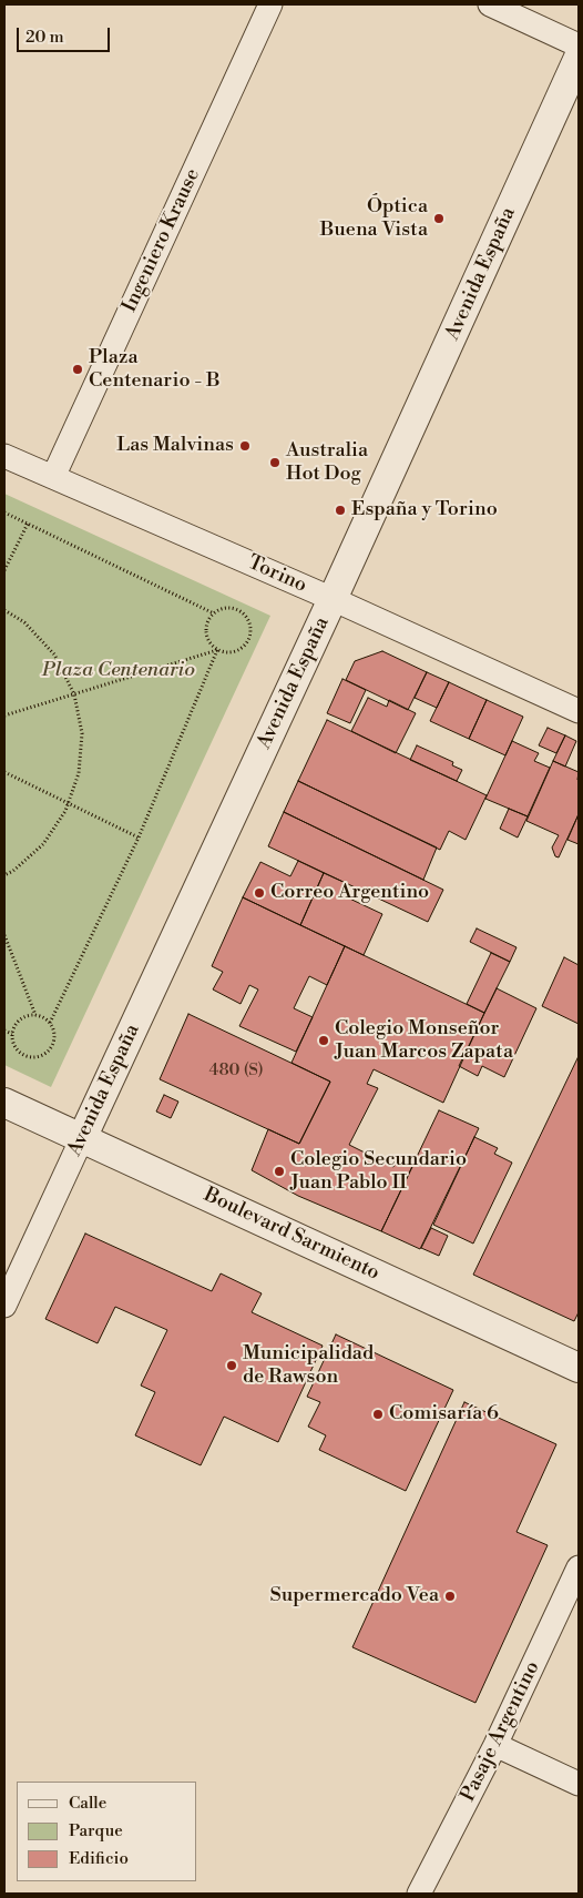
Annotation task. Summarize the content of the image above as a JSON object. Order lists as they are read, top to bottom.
{
  "streets": {
    "street": [
      "Ingeniero Krause",
      "Avenida España",
      "Torino",
      "Boulevard Sarmiento",
      "Pasaje Argentino"
    ]
  },
  "crossings": [
    ["Ingeniero Krause", "Torino"],
    ["Avenida España", "Torino"],
    ["Avenida España", "Boulevard Sarmiento"]
  ],
  "parks": ["Plaza Centenario"],
  "places": [
    "Óptica Buena Vista",
    "Plaza Centenario - B",
    "Las Malvinas",
    "Australia Hot Dog",
    "España y Torino",
    "Correo Argentino",
    "Colegio Monseñor Juan Marcos Zapata",
    "Colegio Secundario Juan Pablo II",
    "Municipalidad de Rawson",
    "Comisaría 6",
    "Supermercado Vea"
  ],
  "house_numbers": ["480 (S)"],
  "legend": ["Calle", "Parque", "Edificio"],
  "scale_bar": "20 m"
}
